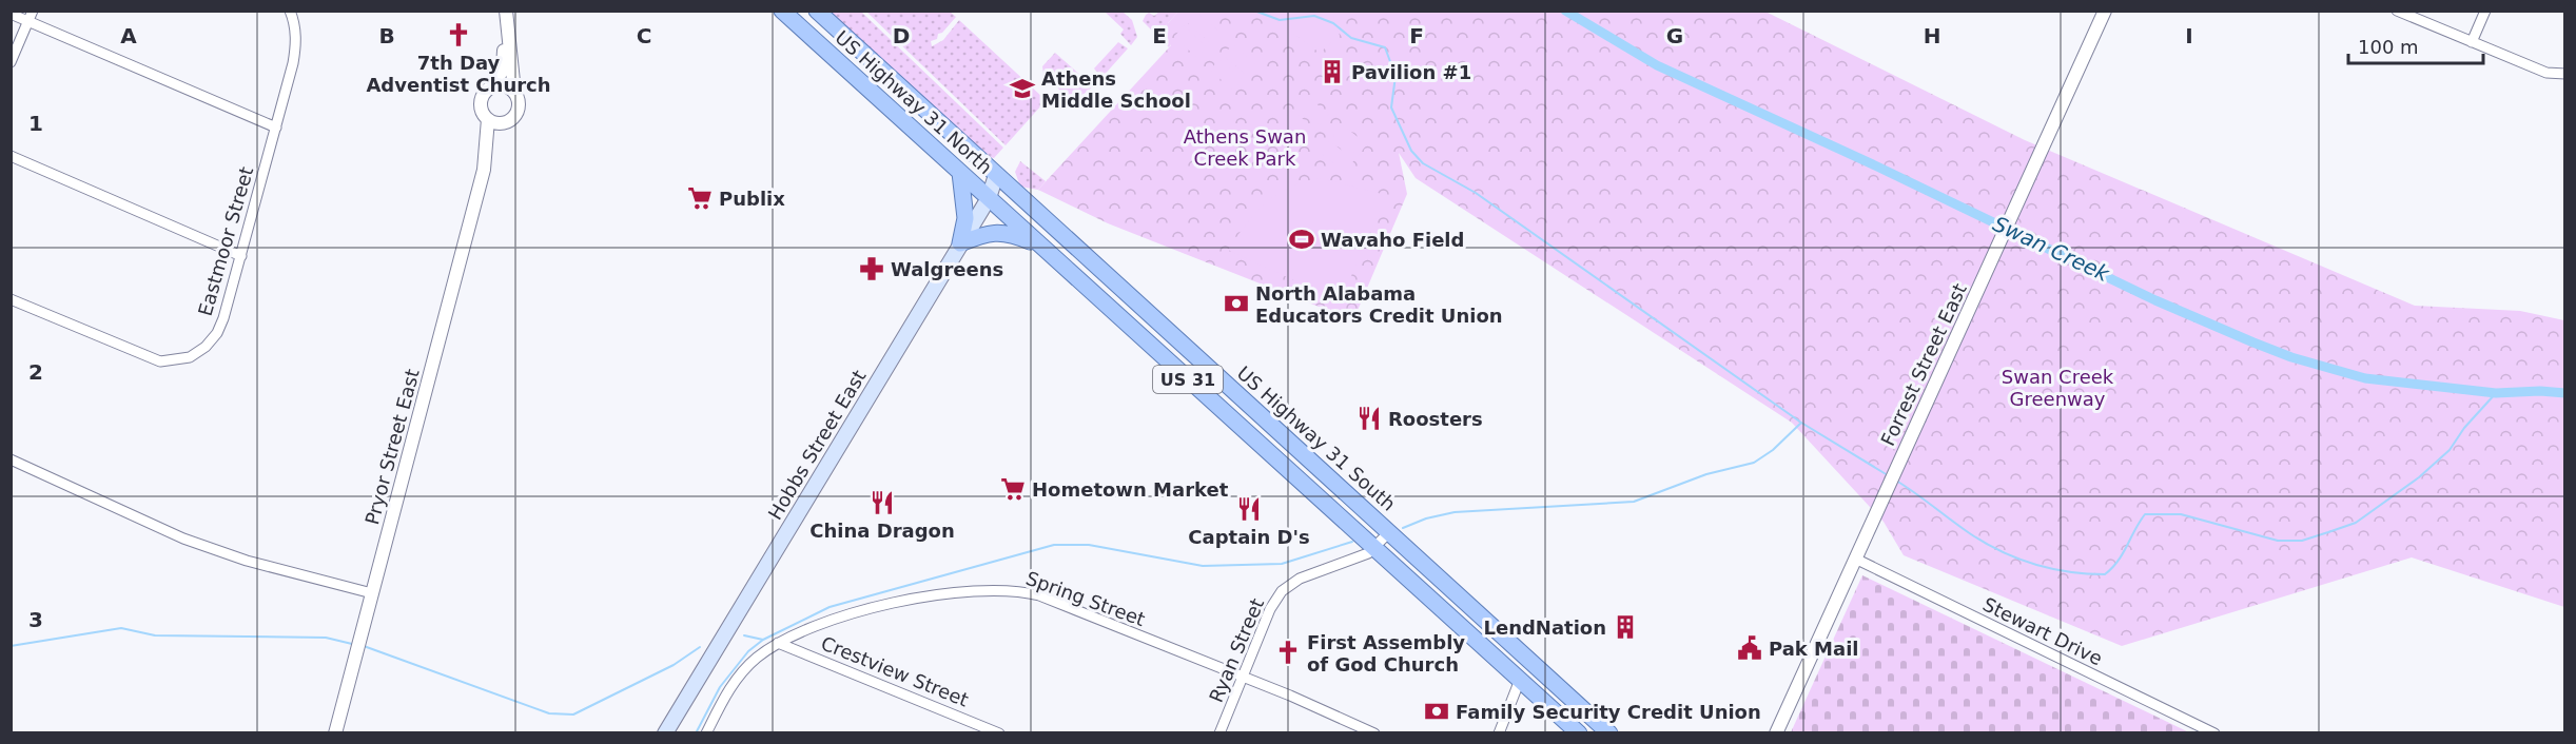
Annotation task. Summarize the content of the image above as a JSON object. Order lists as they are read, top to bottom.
{
  "streets": {
    "main road": [
      "US Highway 31 North",
      "US 31",
      "US Highway 31 South",
      "Hobbs Street East"
    ],
    "street": [
      "Eastmoor Street",
      "Forrest Street East",
      "Pryor Street East",
      "Spring Street",
      "Stewart Drive",
      "Ryan Street",
      "Crestview Street"
    ]
  },
  "crossings": [
    ["US Highway 31 North", "US 31"],
    ["US Highway 31 North", "US Highway 31 South"],
    ["US Highway 31 North", "Hobbs Street East"],
    ["Forrest Street East", "Stewart Drive"],
    ["US 31", "Hobbs Street East"],
    ["US 31", "Ryan Street"],
    ["US Highway 31 South", "Hobbs Street East"],
    ["US Highway 31 South", "Ryan Street"],
    ["Spring Street", "Ryan Street"],
    ["Spring Street", "Crestview Street"]
  ],
  "water": ["Swan Creek"],
  "parks": ["Athens Swan Creek Park", "Swan Creek Greenway"],
  "places": {
    "church": ["7th Day Adventist Church", "First Assembly of God Church"],
    "building": ["Pavilion #1", "LendNation"],
    "school or university": ["Athens Middle School"],
    "supermarket": ["Publix", "Hometown Market"],
    "sports": ["Wavaho Field"],
    "pharmacy": ["Walgreens"],
    "bank": ["North Alabama Educators Credit Union", "Family Security Credit Union"],
    "restaurant": ["Roosters", "China Dragon", "Captain D's"],
    "public building": ["Pak Mail"]
  },
  "scale_bar": "100 m",
  "grid": {
    "columns": [
      "A",
      "B",
      "C",
      "D",
      "E",
      "F",
      "G",
      "H",
      "I"
    ],
    "rows": ["1", "2", "3"]
  }
}
